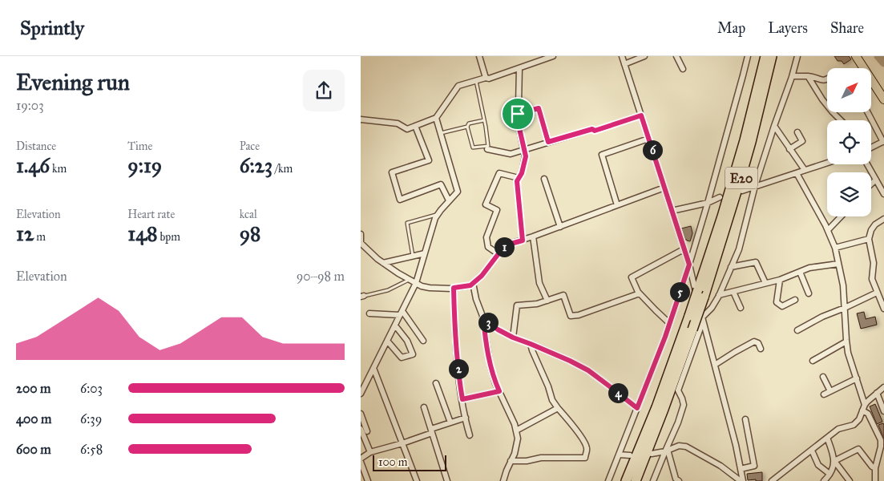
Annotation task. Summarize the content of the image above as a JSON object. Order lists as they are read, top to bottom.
{
  "streets": {
    "highway": ["E20"]
  },
  "scale_bar": "100 m",
  "north": "top right",
  "page": {
    "header": "Sprintly",
    "nav": ["Map", "Layers", "Share"],
    "heading": ["Evening run", "19:03"],
    "stats": [
      ["Distance", "1.46 km"],
      ["Time", "9:19"],
      ["Pace", "6:23 /km"],
      ["Elevation", "12 m"],
      ["Heart rate", "148 bpm"],
      ["kcal", "98"]
    ],
    "pins": [
      "6",
      "1",
      "5",
      "3",
      "2",
      "4"
    ],
    "chart": ["Elevation", "90–98 m"],
    "list": [
      {
        "name": "200 m",
        "note": "6:03"
      },
      {
        "name": "400 m",
        "note": "6:39"
      },
      {
        "name": "600 m",
        "note": "6:58"
      }
    ],
    "scale": "100 m"
  }
}
